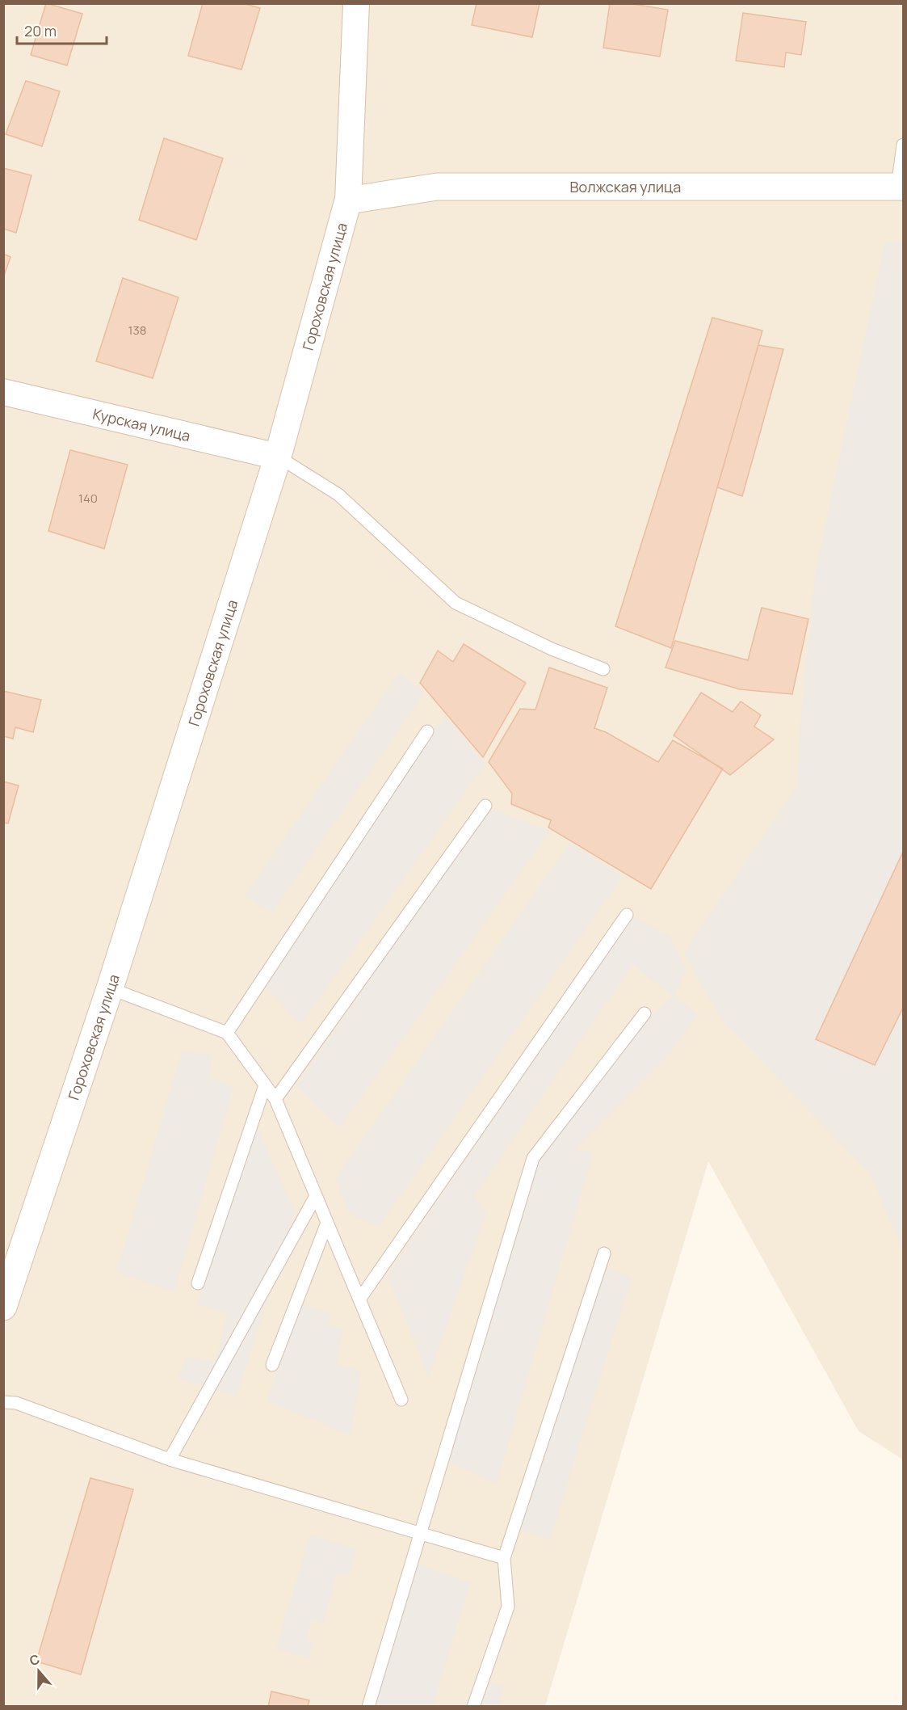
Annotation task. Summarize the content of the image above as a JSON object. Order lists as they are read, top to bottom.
{
  "streets": {
    "street": ["Волжская улица", "Гороховская улица", "Курская улица"]
  },
  "crossings": [
    ["Волжская улица", "Гороховская улица"],
    ["Гороховская улица", "Курская улица"]
  ],
  "house_numbers": ["138", "140"],
  "scale_bar": "20 m",
  "north": "top"
}
